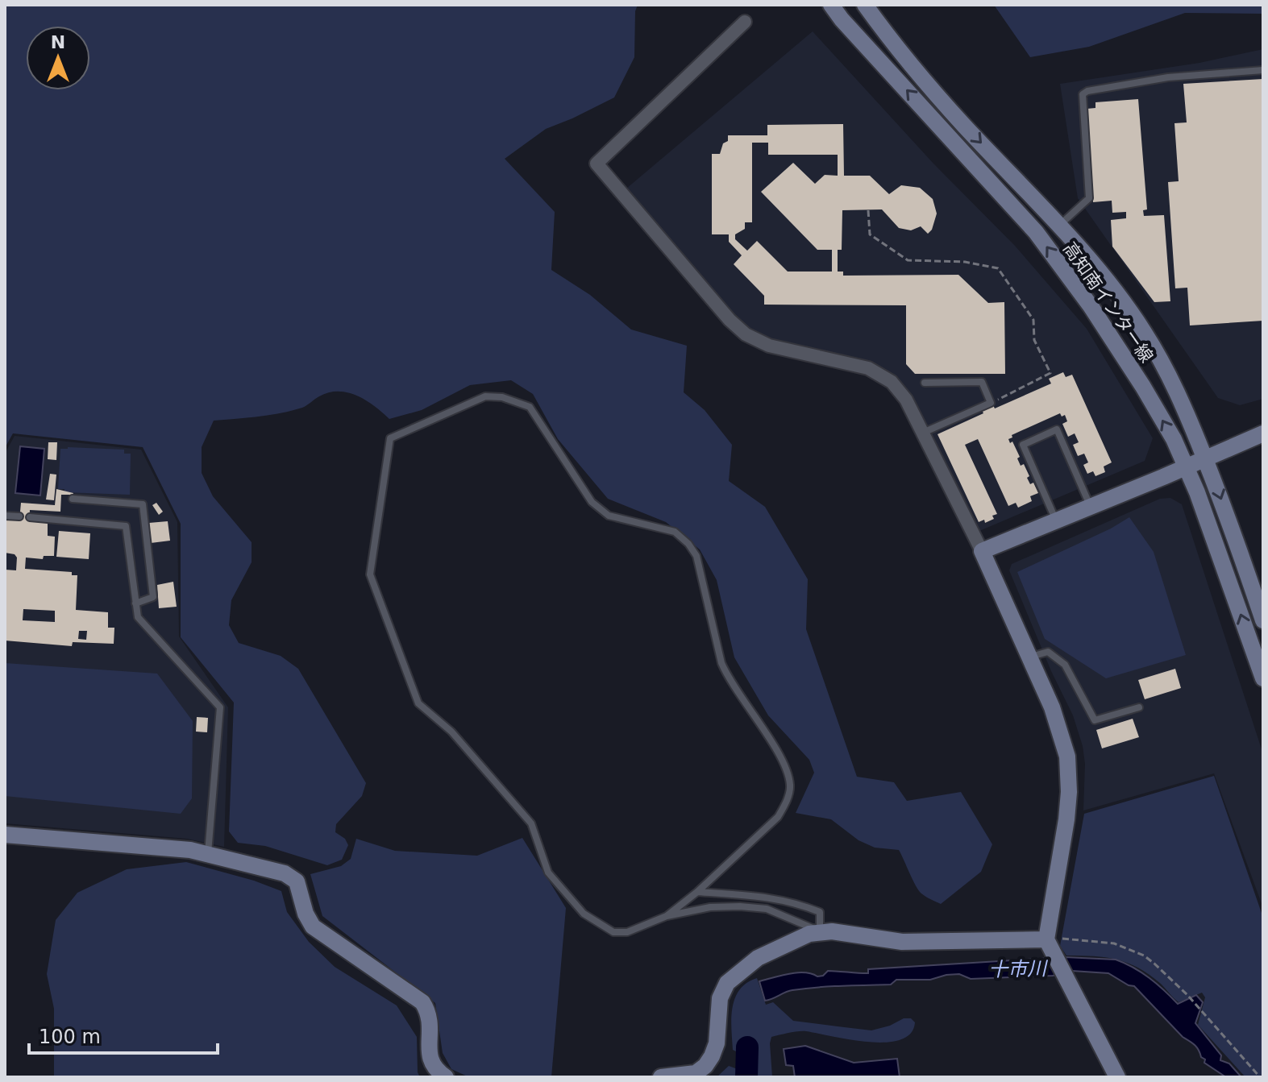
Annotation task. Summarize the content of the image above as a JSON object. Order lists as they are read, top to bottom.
{
  "streets": {
    "street": ["高知南インター線"]
  },
  "water": ["十市川"],
  "scale_bar": "100 m",
  "north": "top"
}
